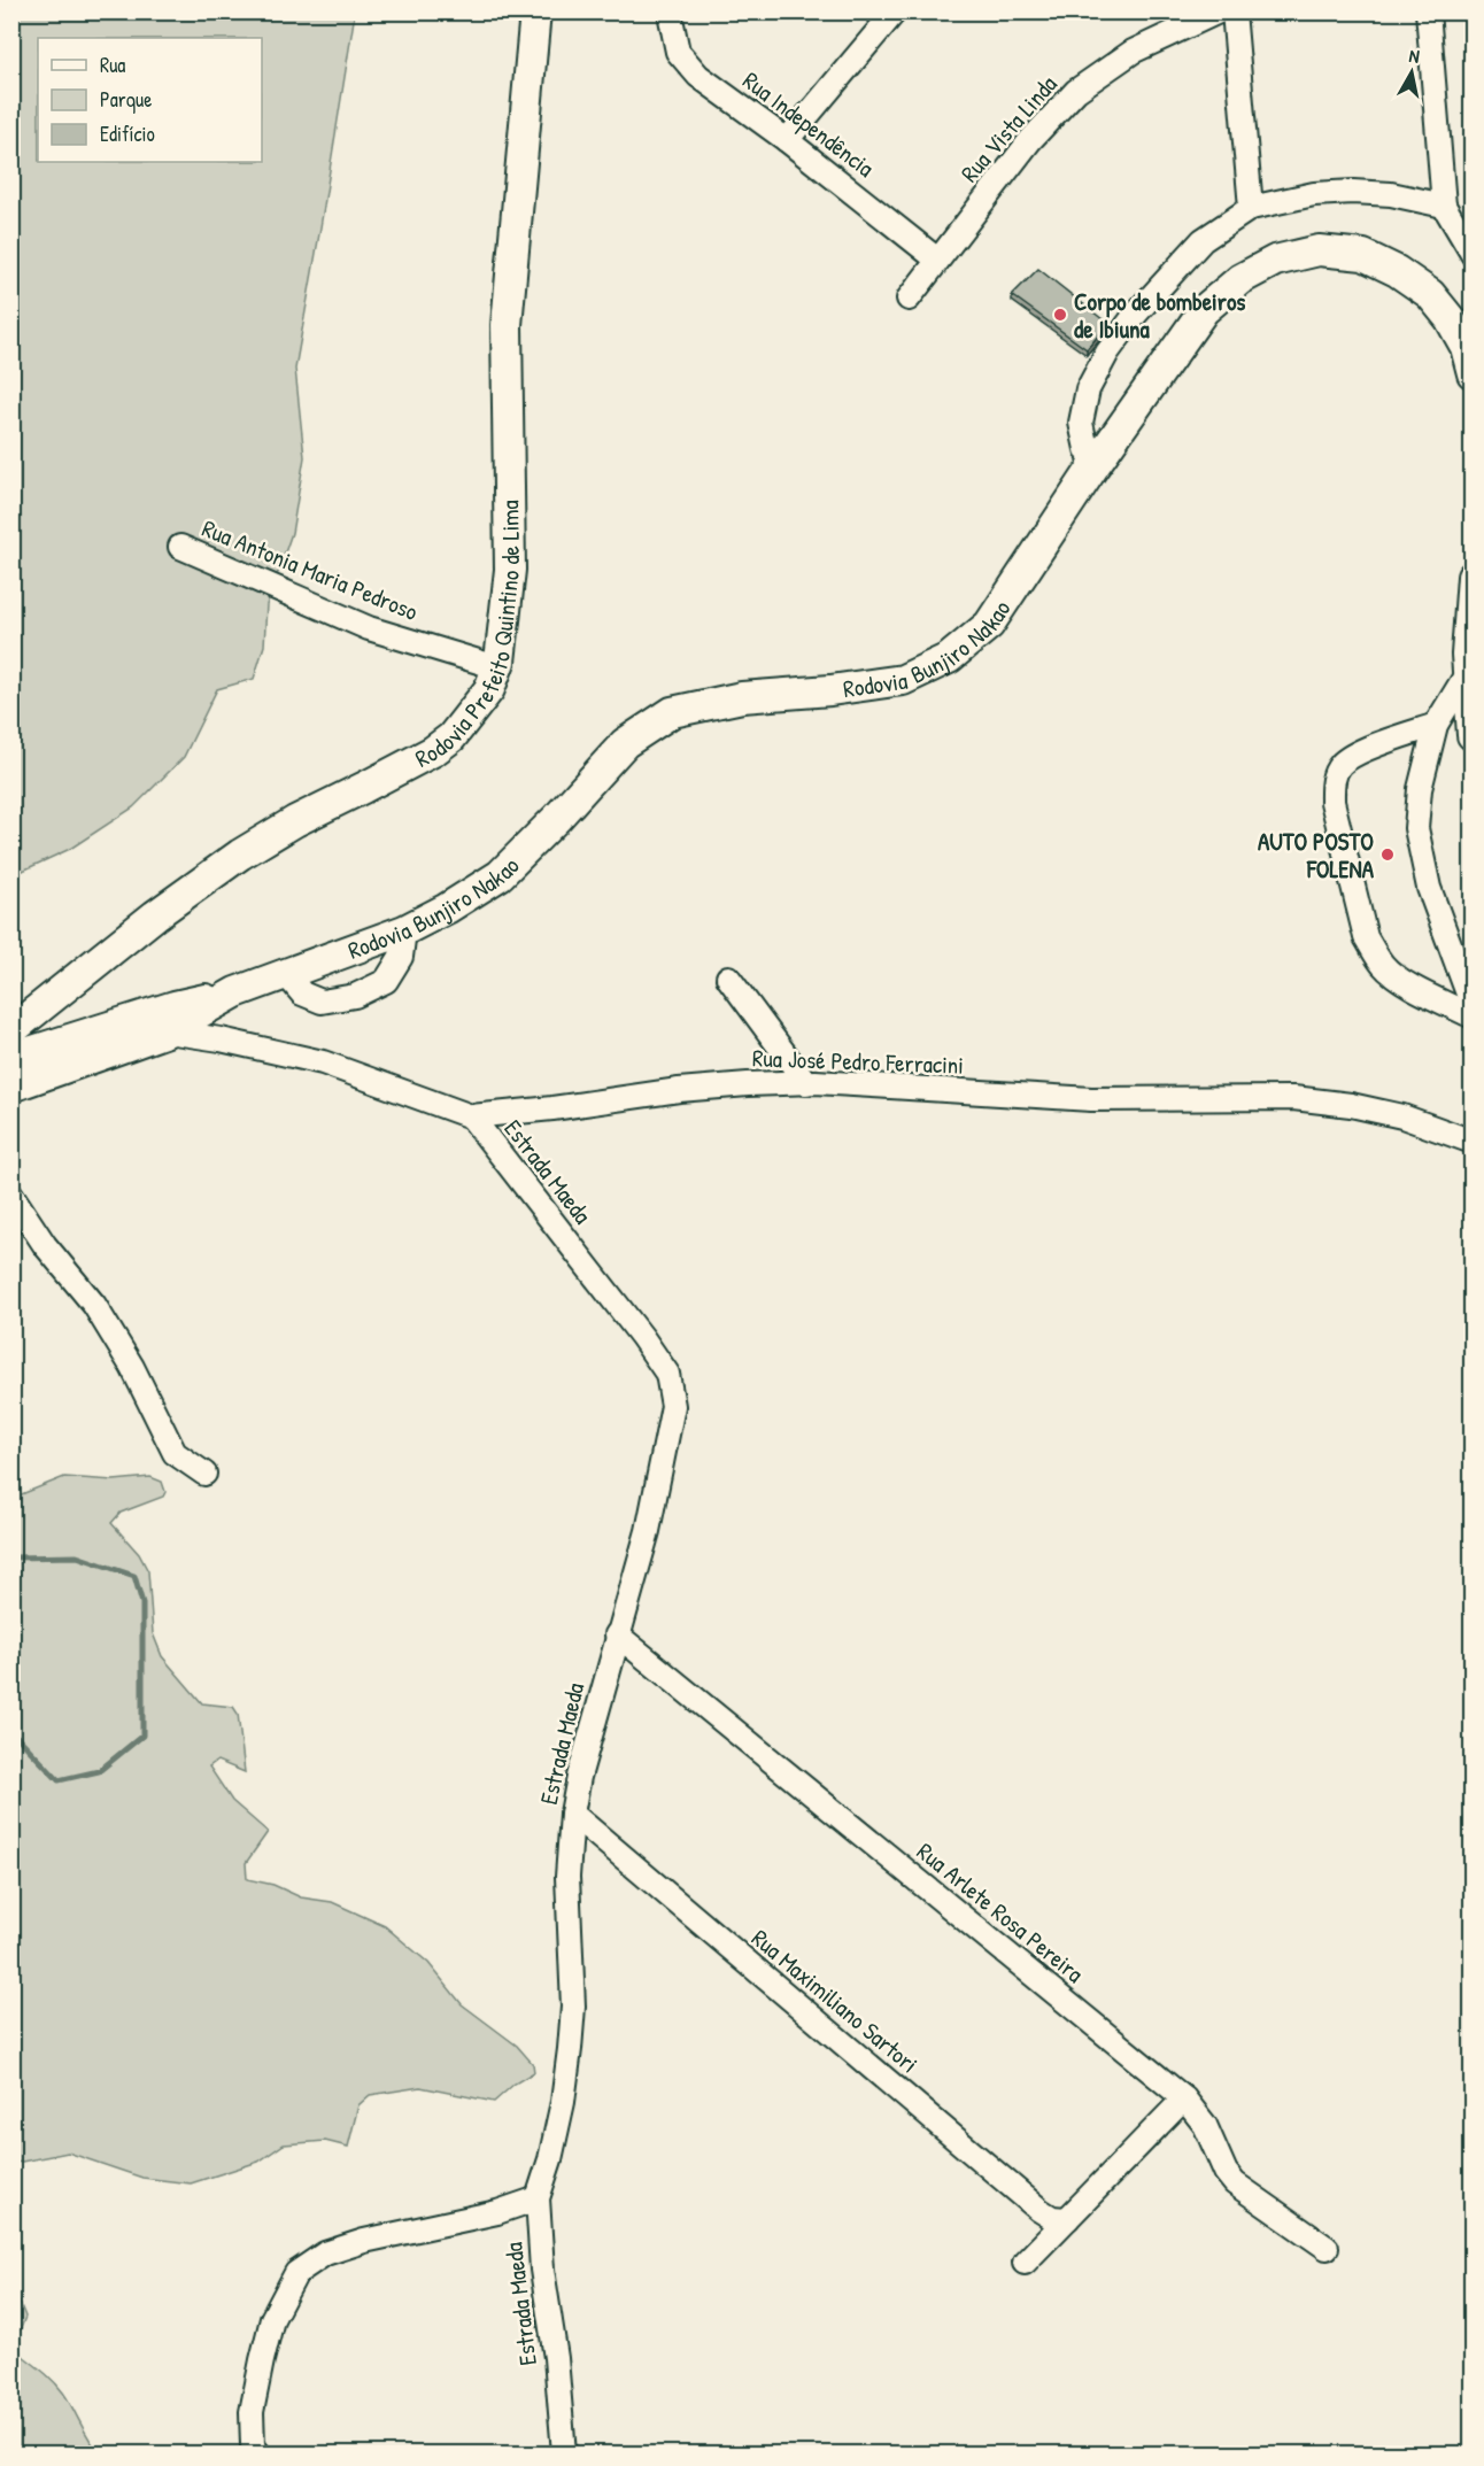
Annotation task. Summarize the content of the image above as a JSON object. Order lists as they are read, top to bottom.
{
  "streets": {
    "main road": ["Rodovia Prefeito Quintino de Lima", "Rodovia Bunjiro Nakao"],
    "street": [
      "Rua Independência",
      "Rua Vista Linda",
      "Rua Antonia Maria Pedroso",
      "Rua José Pedro Ferracini",
      "Estrada Maeda",
      "Rua Arlete Rosa Pereira",
      "Rua Maximiliano Sartori"
    ]
  },
  "crossings": [
    ["Rua Independência", "Rua Vista Linda"],
    ["Rua Antonia Maria Pedroso", "Rodovia Prefeito Quintino de Lima"],
    ["Rodovia Prefeito Quintino de Lima", "Rodovia Bunjiro Nakao"],
    ["Rodovia Bunjiro Nakao", "Rua José Pedro Ferracini"],
    ["Rua José Pedro Ferracini", "Estrada Maeda"],
    ["Estrada Maeda", "Rua Arlete Rosa Pereira"],
    ["Estrada Maeda", "Rua Maximiliano Sartori"]
  ],
  "places": ["Corpo de bombeiros de Ibiuna", "AUTO POSTO FOLENA"],
  "legend": ["Rua", "Parque", "Edifício"],
  "north": "top"
}
